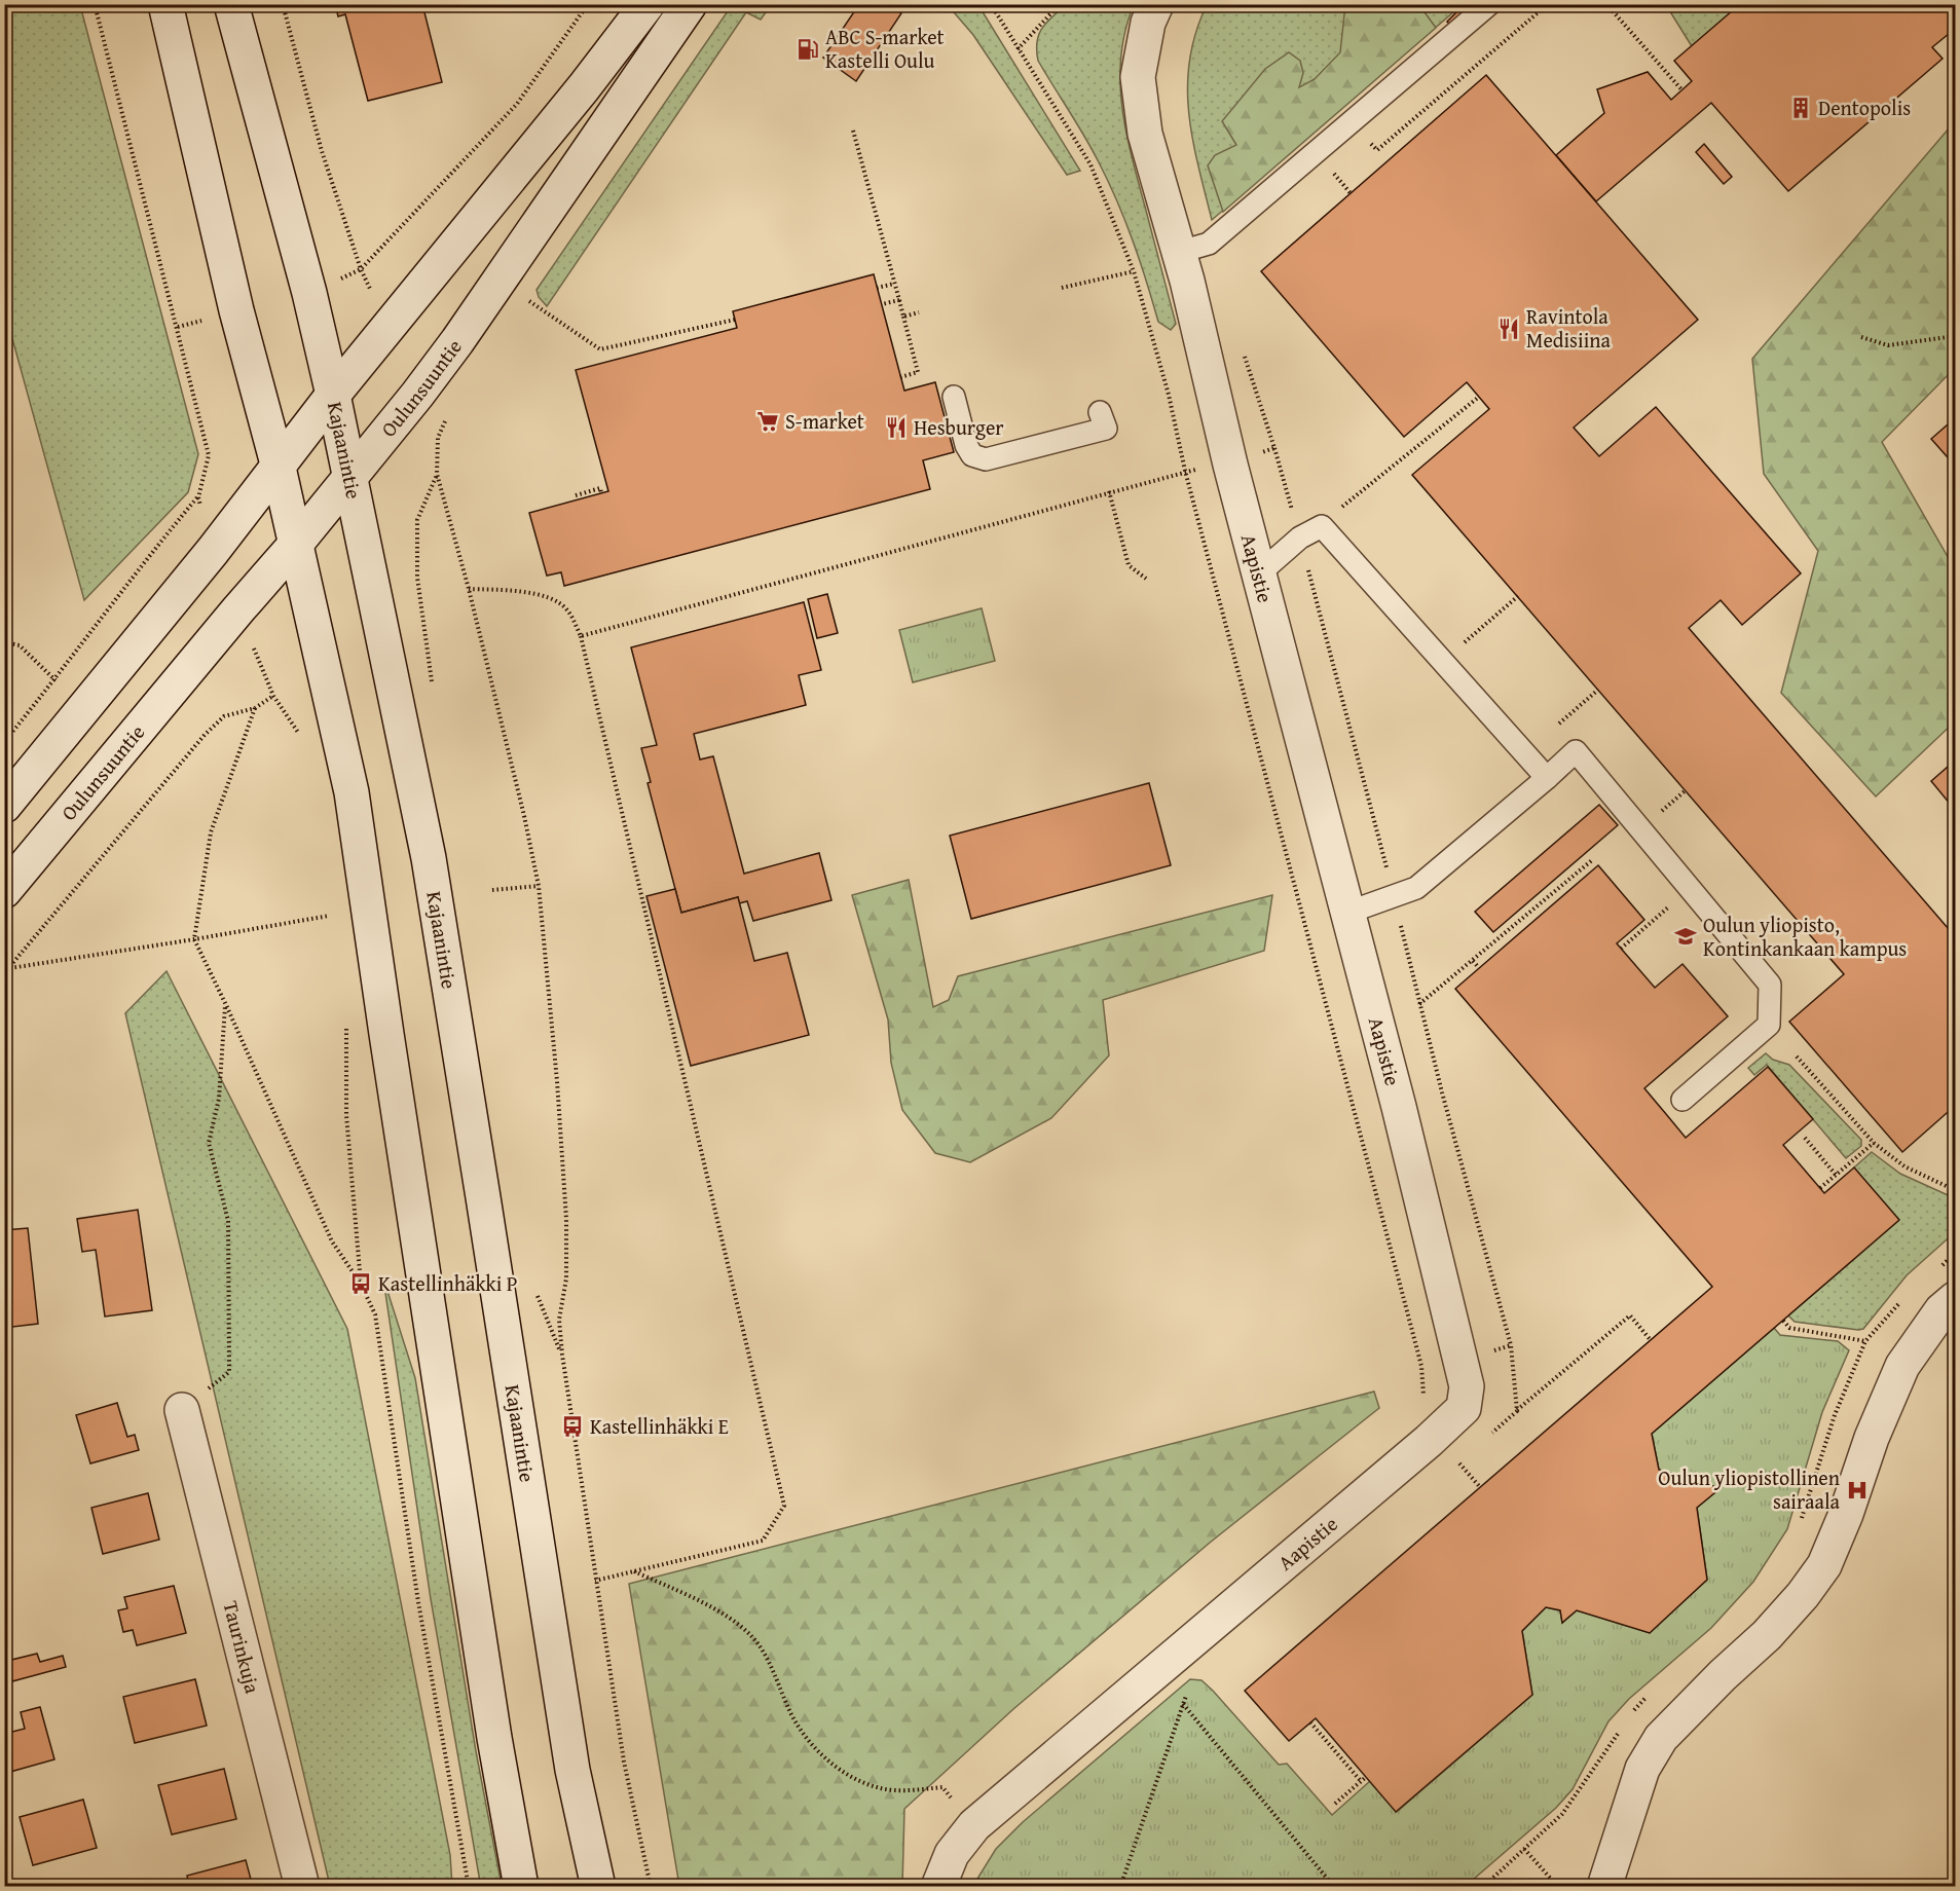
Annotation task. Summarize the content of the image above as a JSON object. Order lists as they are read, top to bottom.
{
  "streets": {
    "main road": [
      "Oulunsuuntie",
      "Kajaanintie",
      "Aapistie",
      "Taurinkuja"
    ]
  },
  "crossings": [
    ["Oulunsuuntie", "Kajaanintie"]
  ],
  "places": {
    "fuel station": ["ABC S-market Kastelli Oulu"],
    "building": ["Dentopolis"],
    "restaurant": ["Ravintola Medisiina", "Hesburger"],
    "supermarket": ["S-market"],
    "school or university": ["Oulun yliopisto, Kontinkankaan kampus"],
    "bus stop": ["Kastellinhäkki P", "Kastellinhäkki E"],
    "hospital": ["Oulun yliopistollinen sairaala"]
  }
}
